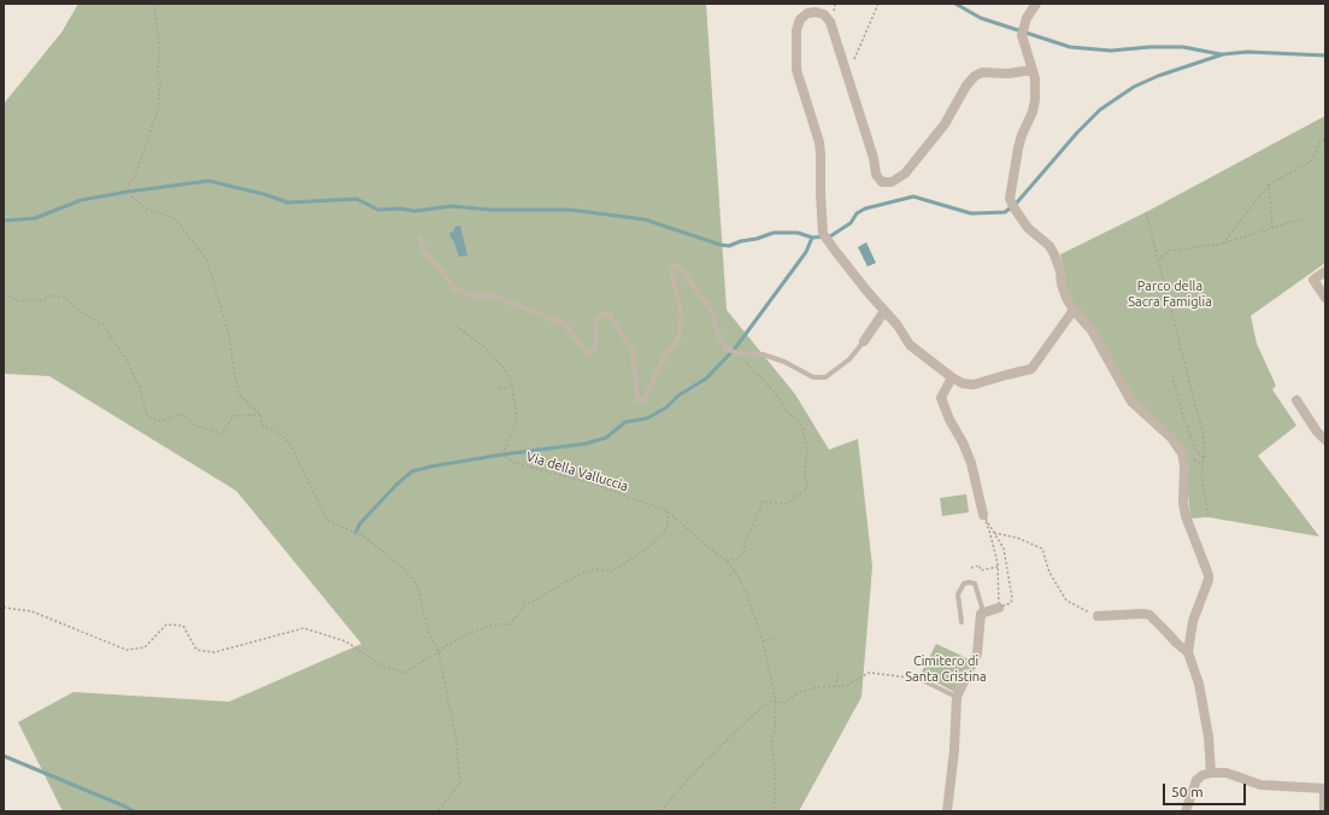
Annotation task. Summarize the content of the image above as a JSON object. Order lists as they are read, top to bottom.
{
  "streets": {
    "path": ["Via della Valluccia"]
  },
  "parks": ["Parco della Sacra Famiglia", "Cimitero di Santa Cristina"],
  "scale_bar": "50 m"
}
